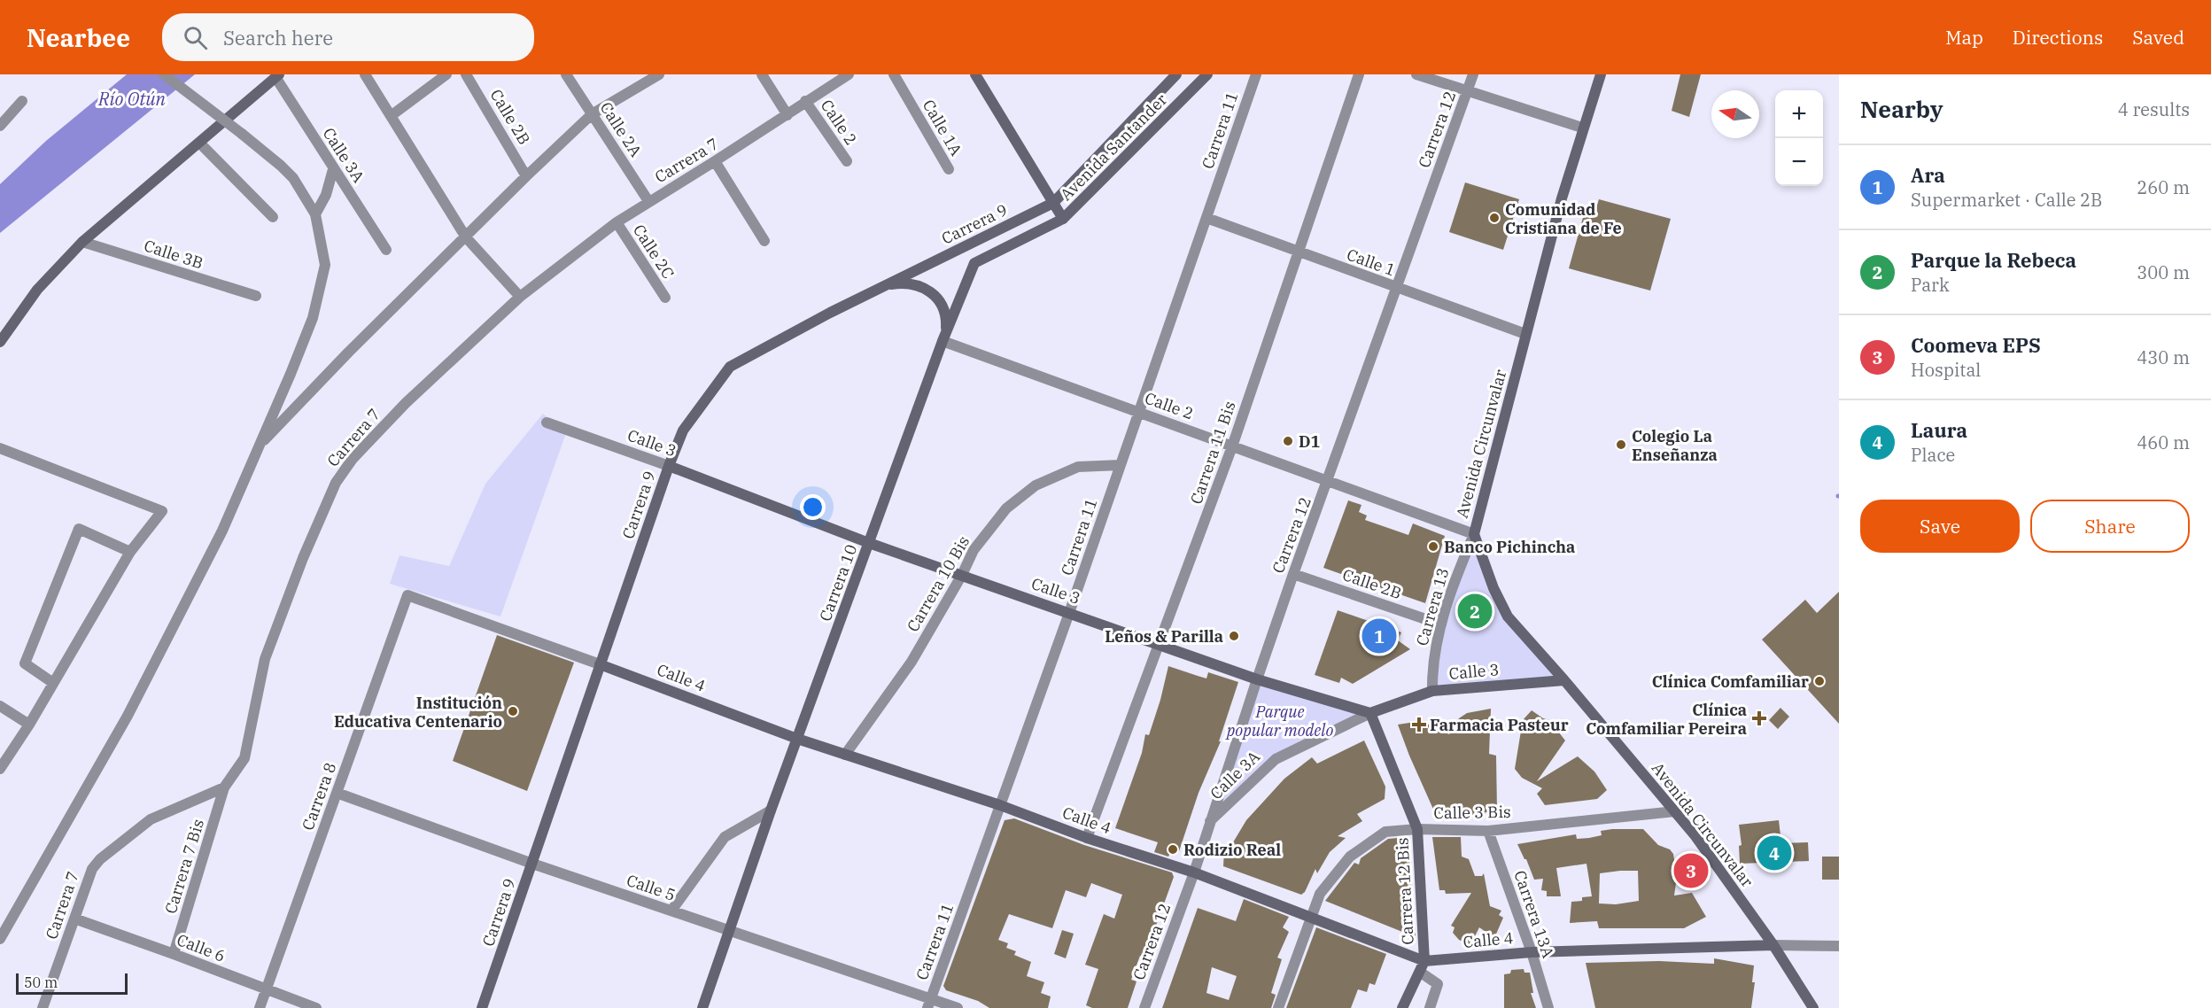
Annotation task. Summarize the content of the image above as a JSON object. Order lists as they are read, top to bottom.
{
  "streets": {
    "main road": [
      "Avenida Santander",
      "Carrera 9",
      "Calle 3",
      "Avenida Circunvalar",
      "Carrera 10",
      "Calle 4",
      "Carrera 12 Bis"
    ],
    "street": [
      "Calle 2B",
      "Calle 2",
      "Calle 1A",
      "Calle 2A",
      "Carrera 12",
      "Carrera 11",
      "Calle 3A",
      "Carrera 7",
      "Calle 2C",
      "Calle 3B",
      "Calle 1",
      "Carrera 11 Bis",
      "Carrera 10 Bis",
      "Carrera 13",
      "Carrera 8",
      "Calle 3 Bis",
      "Carrera 7 Bis",
      "Calle 5",
      "Carrera 13A",
      "Calle 6"
    ]
  },
  "crossings": [
    ["Calle 2B", "Carrera 12"],
    ["Calle 2B", "Carrera 13"],
    ["Calle 2", "Carrera 12"],
    ["Calle 2", "Carrera 11"],
    ["Calle 2", "Carrera 7"],
    ["Calle 2", "Avenida Circunvalar"],
    ["Calle 2", "Carrera 11 Bis"],
    ["Calle 2", "Carrera 10"],
    ["Calle 2", "Carrera 13"],
    ["Calle 2A", "Carrera 7"],
    ["Carrera 12", "Calle 3A"],
    ["Carrera 12", "Calle 1"],
    ["Carrera 12", "Calle 3"],
    ["Carrera 12", "Calle 4"],
    ["Carrera 11", "Calle 1"],
    ["Carrera 11", "Calle 3"],
    ["Carrera 11", "Carrera 10 Bis"],
    ["Carrera 11", "Calle 4"],
    ["Carrera 11", "Calle 5"],
    ["Avenida Santander", "Carrera 9"],
    ["Avenida Santander", "Carrera 10"],
    ["Calle 3A", "Calle 3"],
    ["Calle 3A", "Carrera 12 Bis"],
    ["Carrera 7", "Calle 2C"],
    ["Carrera 7", "Carrera 7 Bis"],
    ["Carrera 7", "Calle 6"],
    ["Carrera 9", "Calle 3"],
    ["Carrera 9", "Calle 4"],
    ["Carrera 9", "Calle 5"],
    ["Calle 1", "Avenida Circunvalar"],
    ["Calle 1", "Carrera 11 Bis"],
    ["Calle 3", "Avenida Circunvalar"],
    ["Calle 3", "Carrera 11 Bis"],
    ["Calle 3", "Carrera 10"],
    ["Calle 3", "Carrera 10 Bis"],
    ["Calle 3", "Carrera 13"],
    ["Calle 3", "Carrera 12 Bis"],
    ["Avenida Circunvalar", "Carrera 13"],
    ["Avenida Circunvalar", "Calle 4"],
    ["Avenida Circunvalar", "Calle 3 Bis"],
    ["Carrera 11 Bis", "Calle 4"],
    ["Carrera 10", "Calle 4"],
    ["Carrera 10", "Calle 5"],
    ["Carrera 10 Bis", "Calle 4"],
    ["Calle 4", "Carrera 8"],
    ["Calle 4", "Calle 3 Bis"],
    ["Calle 4", "Carrera 12 Bis"],
    ["Calle 4", "Carrera 13A"],
    ["Carrera 8", "Calle 5"],
    ["Carrera 8", "Calle 6"],
    ["Calle 3 Bis", "Carrera 12 Bis"],
    ["Calle 3 Bis", "Carrera 13A"],
    ["Carrera 7 Bis", "Calle 6"]
  ],
  "water": ["Río Otún"],
  "parks": ["Parque popular modelo"],
  "places": {
    "other": [
      "Comunidad Cristiana de Fe",
      "D1",
      "Colegio La Enseñanza",
      "Banco Pichincha",
      "Leños & Parilla",
      "Clínica Comfamiliar",
      "Institución Educativa Centenario",
      "Rodizio Real"
    ],
    "health": ["Clínica Comfamiliar Pereira", "Farmacia Pasteur"]
  },
  "scale_bar": "50 m",
  "north": "left",
  "page": {
    "header": "Nearbee",
    "search": "Search here",
    "nav": ["Map", "Directions", "Saved"],
    "heading": ["Nearby", "4 results"],
    "map_buttons": ["+", "−"],
    "list": [
      {
        "mark": "1",
        "name": "Ara",
        "note": "Supermarket · Calle 2B",
        "value": "260 m"
      },
      {
        "mark": "2",
        "name": "Parque la Rebeca",
        "note": "Park",
        "value": "300 m"
      },
      {
        "mark": "3",
        "name": "Coomeva EPS",
        "note": "Hospital",
        "value": "430 m"
      },
      {
        "mark": "4",
        "name": "Laura",
        "note": "Place",
        "value": "460 m"
      }
    ],
    "buttons": ["Save", "Share"],
    "pins": [
      "2",
      "1",
      "4",
      "3"
    ],
    "scale": "50 m"
  }
}
